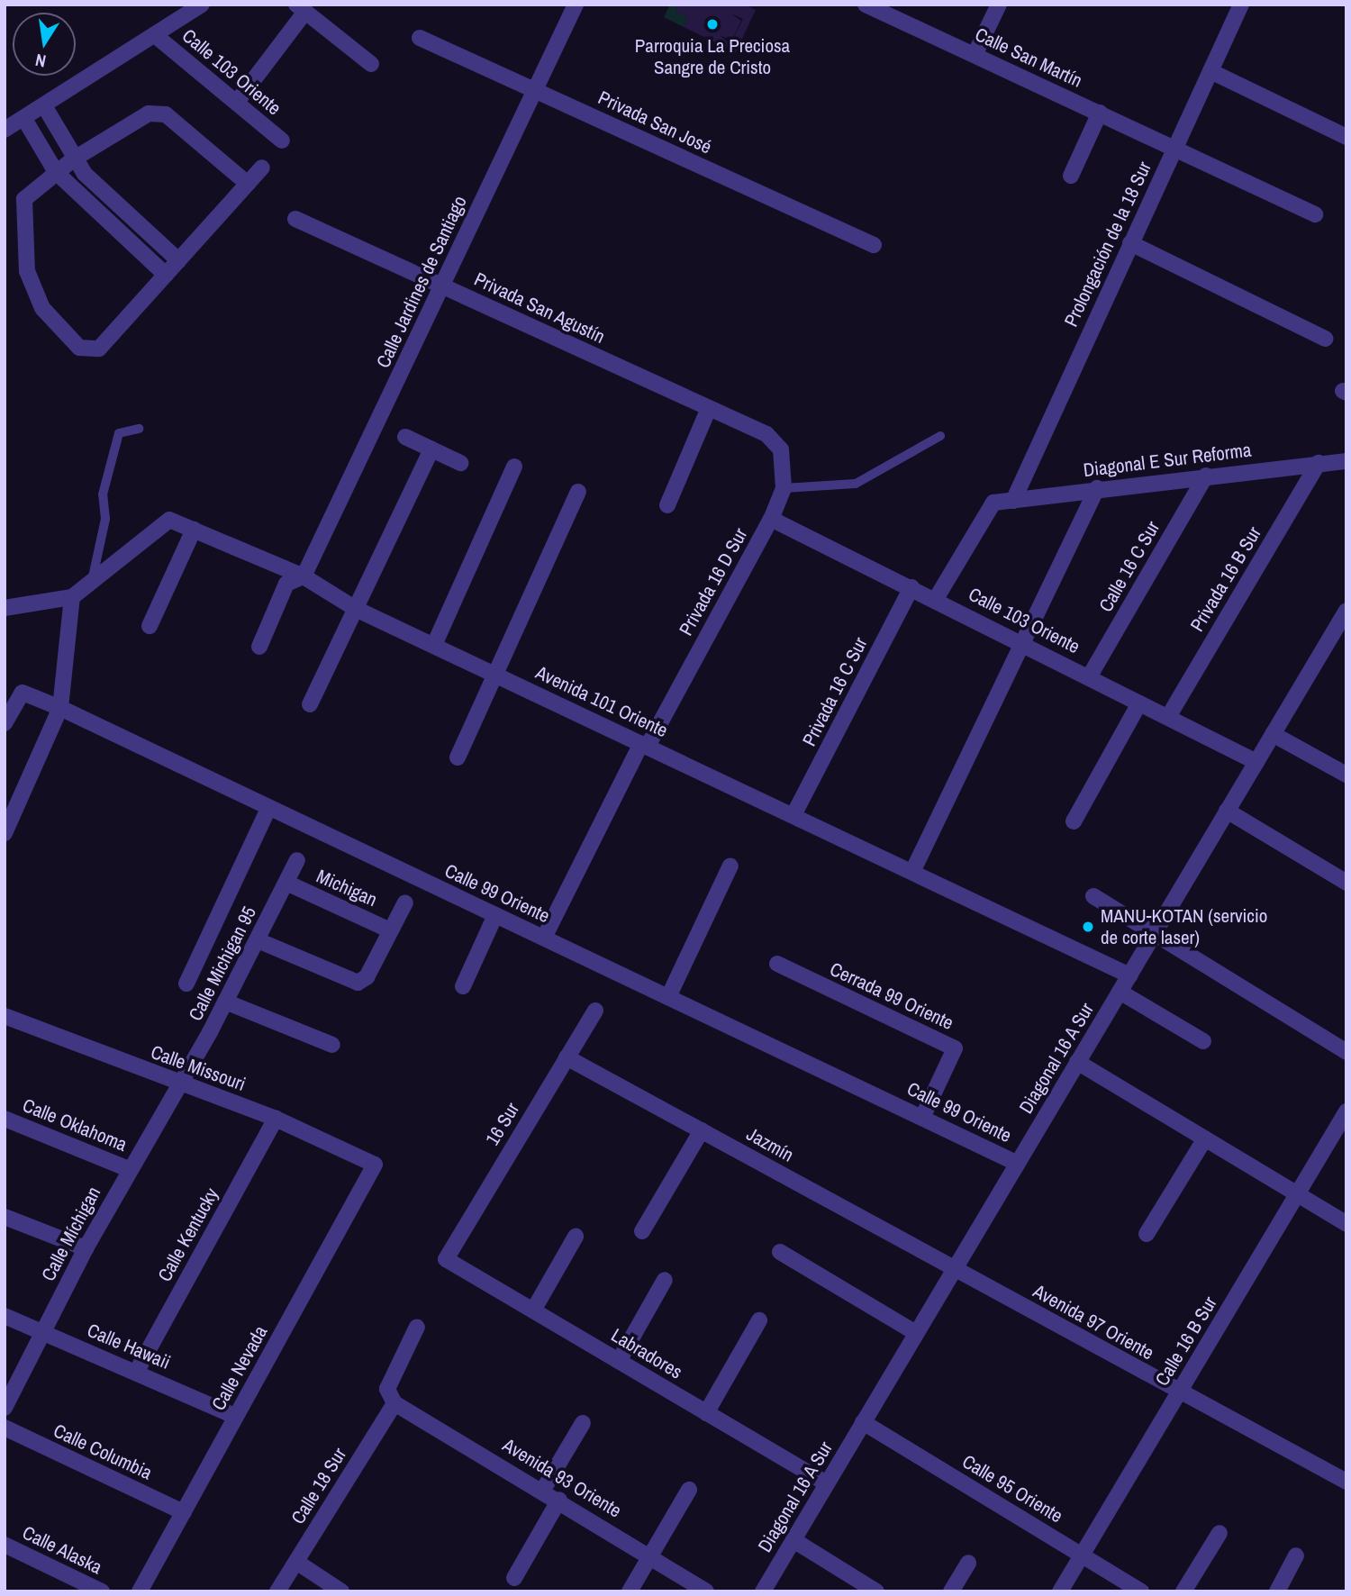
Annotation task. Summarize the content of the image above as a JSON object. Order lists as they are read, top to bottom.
{
  "streets": {
    "street": [
      "Calle San Martín",
      "Calle 103 Oriente",
      "Privada San José",
      "Prolongación de la 18 Sur",
      "Calle Jardines de Santiago",
      "Privada San Agustín",
      "Diagonal E Sur Reforma",
      "Calle 16 C Sur",
      "Privada 16 B Sur",
      "Privada 16 D Sur",
      "Privada 16 C Sur",
      "Avenida 101 Oriente",
      "Michigan",
      "Calle 99 Oriente",
      "Calle Michigan 95",
      "Cerrada 99 Oriente",
      "Diagonal 16 A Sur",
      "Calle Missouri",
      "16 Sur",
      "Calle Oklahoma",
      "Jazmín",
      "Calle Míchigan",
      "Calle Kentucky",
      "Avenida 97 Oriente",
      "Calle 16 B Sur",
      "Calle Hawaii",
      "Labradores",
      "Calle Nevada",
      "Calle Columbia",
      "Avenida 93 Oriente",
      "Calle 18 Sur",
      "Calle 95 Oriente",
      "Calle Alaska"
    ]
  },
  "crossings": [
    ["Calle San Martín", "Prolongación de la 18 Sur"],
    ["Calle 103 Oriente", "Diagonal E Sur Reforma"],
    ["Calle 103 Oriente", "Calle 16 C Sur"],
    ["Calle 103 Oriente", "Privada 16 B Sur"],
    ["Calle 103 Oriente", "Privada 16 D Sur"],
    ["Calle 103 Oriente", "Privada 16 C Sur"],
    ["Calle 103 Oriente", "Diagonal 16 A Sur"],
    ["Privada San José", "Calle Jardines de Santiago"],
    ["Prolongación de la 18 Sur", "Diagonal E Sur Reforma"],
    ["Calle Jardines de Santiago", "Privada San Agustín"],
    ["Calle Jardines de Santiago", "Avenida 101 Oriente"],
    ["Privada San Agustín", "Privada 16 D Sur"],
    ["Diagonal E Sur Reforma", "Calle 16 C Sur"],
    ["Diagonal E Sur Reforma", "Privada 16 B Sur"],
    ["Privada 16 D Sur", "Avenida 101 Oriente"],
    ["Privada 16 D Sur", "Calle 99 Oriente"],
    ["Privada 16 C Sur", "Avenida 101 Oriente"],
    ["Avenida 101 Oriente", "Diagonal 16 A Sur"],
    ["Michigan", "Calle Michigan 95"],
    ["Calle 99 Oriente", "Cerrada 99 Oriente"],
    ["Calle 99 Oriente", "Diagonal 16 A Sur"],
    ["Calle Michigan 95", "Calle Missouri"],
    ["Calle Michigan 95", "Calle Míchigan"],
    ["Diagonal 16 A Sur", "Jazmín"],
    ["Diagonal 16 A Sur", "Avenida 97 Oriente"],
    ["Diagonal 16 A Sur", "Labradores"],
    ["Diagonal 16 A Sur", "Calle 95 Oriente"],
    ["Calle Missouri", "Calle Míchigan"],
    ["Calle Missouri", "Calle Kentucky"],
    ["Calle Missouri", "Calle Nevada"],
    ["16 Sur", "Jazmín"],
    ["16 Sur", "Labradores"],
    ["Calle Oklahoma", "Calle Míchigan"],
    ["Jazmín", "Avenida 97 Oriente"],
    ["Calle Míchigan", "Calle Hawaii"],
    ["Calle Kentucky", "Calle Hawaii"],
    ["Avenida 97 Oriente", "Calle 16 B Sur"],
    ["Calle 16 B Sur", "Calle 95 Oriente"],
    ["Calle Hawaii", "Calle Nevada"],
    ["Calle Nevada", "Calle Columbia"],
    ["Avenida 93 Oriente", "Calle 18 Sur"]
  ],
  "places": ["Parroquia La Preciosa Sangre de Cristo", "MANU-KOTAN (servicio de corte laser)"],
  "north": "bottom"
}
